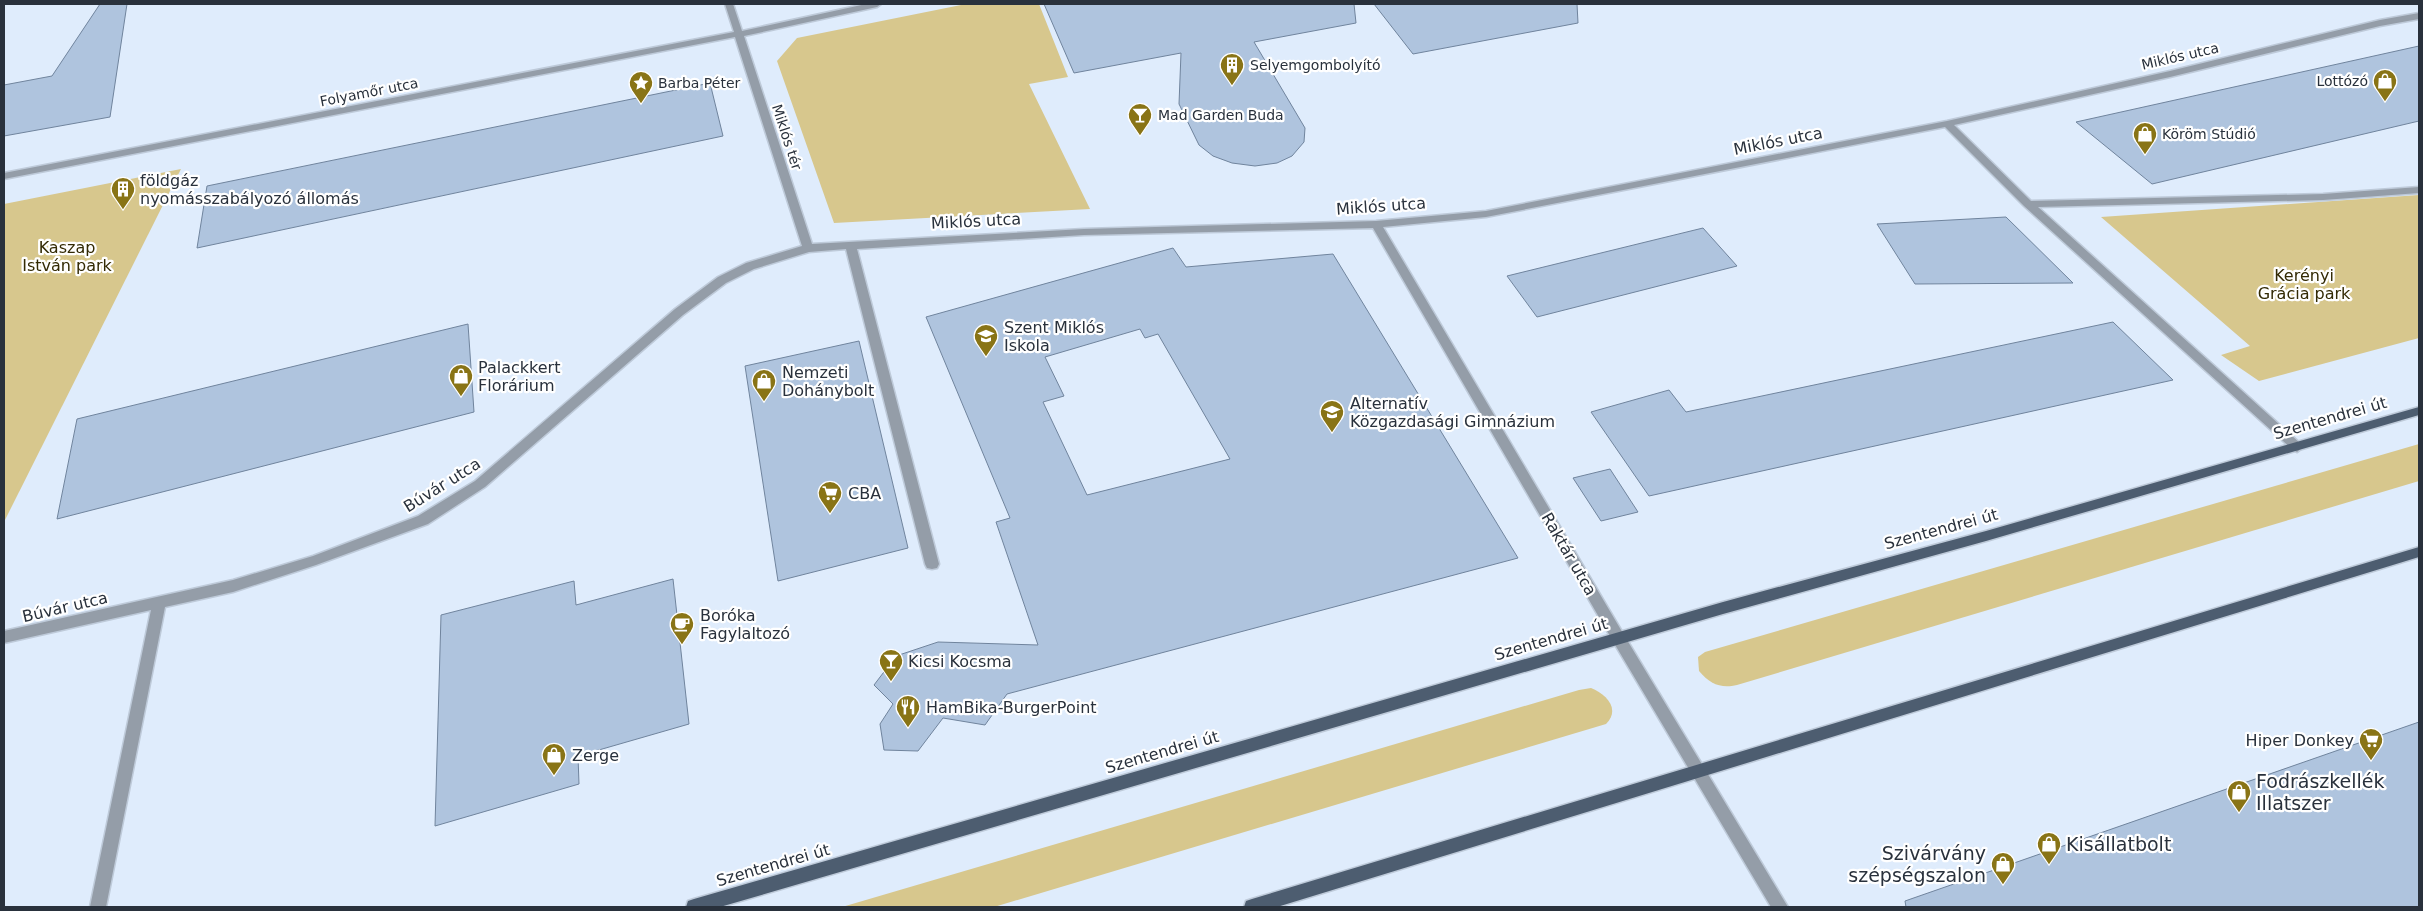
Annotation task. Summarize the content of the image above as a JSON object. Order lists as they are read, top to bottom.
{
  "streets": {
    "main road": ["Szentendrei út"],
    "street": [
      "Miklós utca",
      "Folyamőr utca",
      "Miklós tér",
      "Búvár utca",
      "Raktár utca"
    ]
  },
  "crossings": [
    ["Miklós utca", "Miklós tér"],
    ["Miklós utca", "Búvár utca"],
    ["Miklós utca", "Raktár utca"],
    ["Folyamőr utca", "Miklós tér"],
    ["Miklós tér", "Búvár utca"],
    ["Szentendrei út", "Raktár utca"]
  ],
  "parks": ["Kaszap István park", "Kerényi Grácia park"],
  "places": {
    "building": ["Selyemgombolyító", "földgáz nyomásszabályozó állomás"],
    "shop": [
      "Lottózó",
      "Köröm Stúdió",
      "Palackkert Florárium",
      "Nemzeti Dohánybolt",
      "Zerge",
      "Fodrászkellék Illatszer",
      "Kisállatbolt",
      "Szivárvány szépségszalon"
    ],
    "place": ["Barba Péter"],
    "bar": ["Mad Garden Buda", "Kicsi Kocsma"],
    "school or university": ["Szent Miklós Iskola", "Alternatív Közgazdasági Gimnázium"],
    "supermarket": ["CBA", "Hiper Donkey"],
    "cafe": ["Boróka Fagylaltozó"],
    "restaurant": ["HamBika-BurgerPoint"]
  }
}
